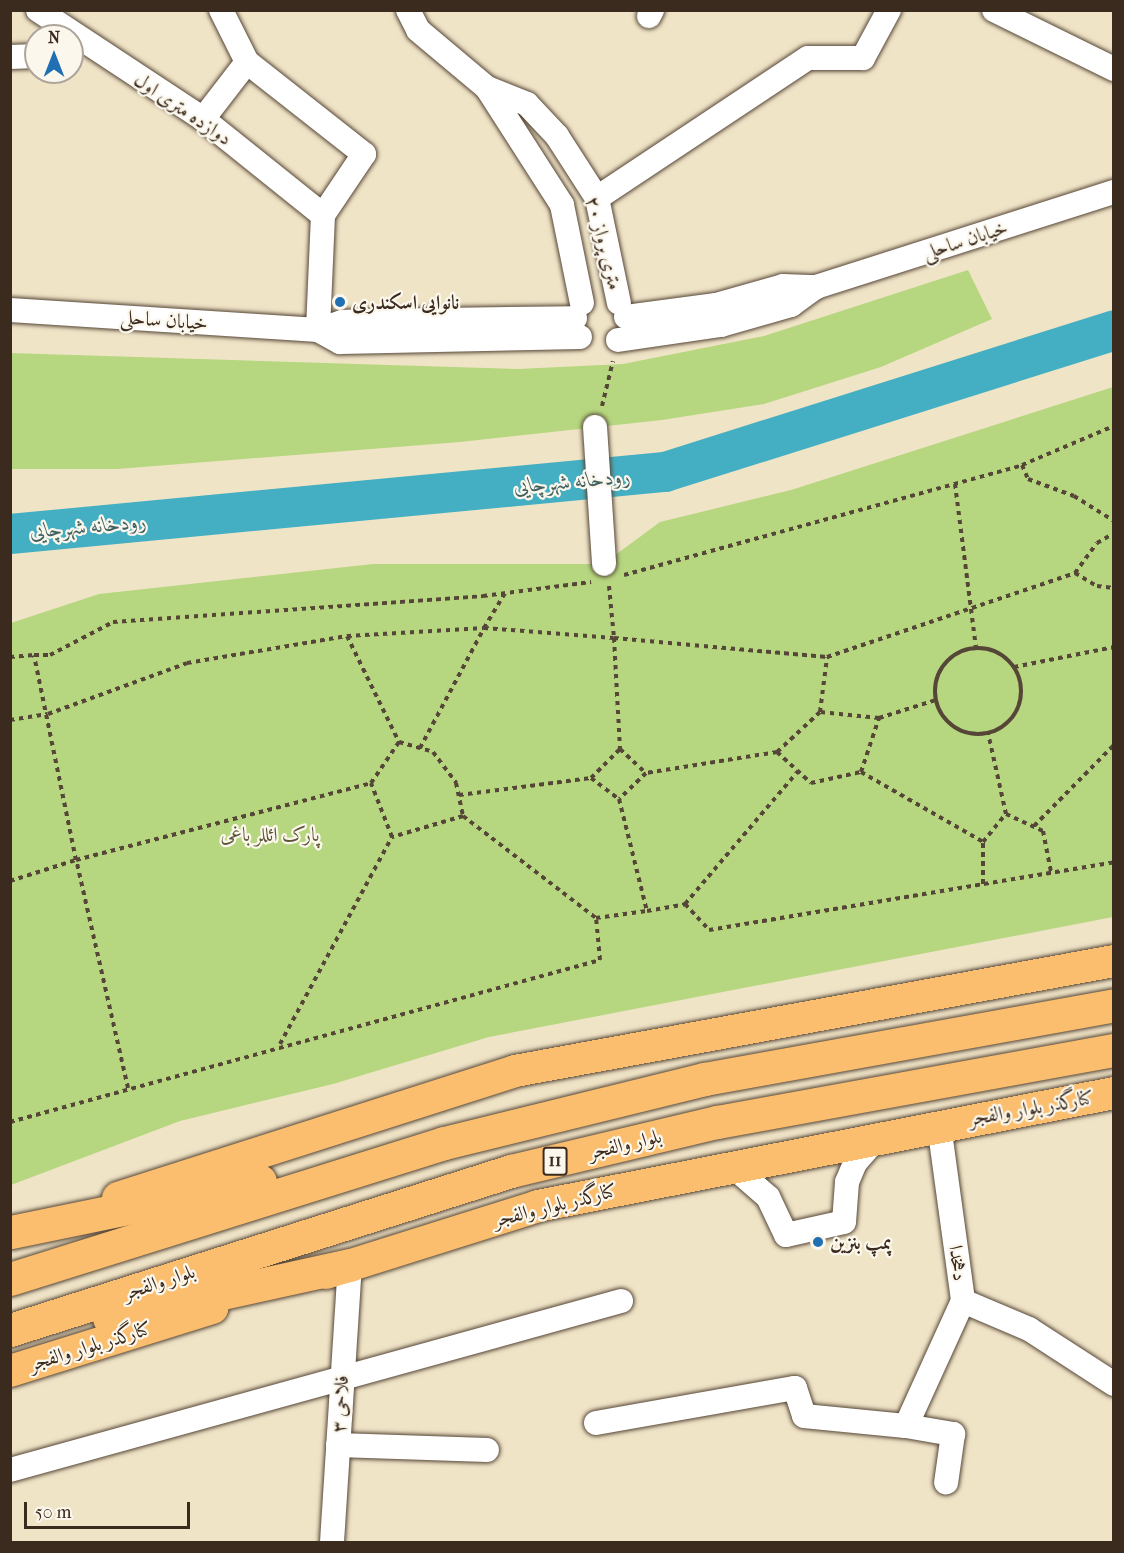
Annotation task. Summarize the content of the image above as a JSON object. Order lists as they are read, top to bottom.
{
  "streets": {
    "highway": ["بلوار والفجر", "11"],
    "main road": ["کنارگذر بلوار والفجر"],
    "street": [
      "دوازده متری اول",
      "خیابان ساحلی",
      "۲۰ متری پرواز",
      "دهخدا",
      "فلاحی ۳"
    ]
  },
  "crossings": [
    ["خیابان ساحلی", "۲۰ متری پرواز"],
    ["کنارگذر بلوار والفجر", "دهخدا"],
    ["کنارگذر بلوار والفجر", "فلاحی ۳"]
  ],
  "water": ["رودخانه شهرچایی"],
  "parks": ["پارک ائللر باغی"],
  "places": ["نانوایی اسکندری", "پمپ بنزین"],
  "scale_bar": "50 m",
  "north": "top"
}
